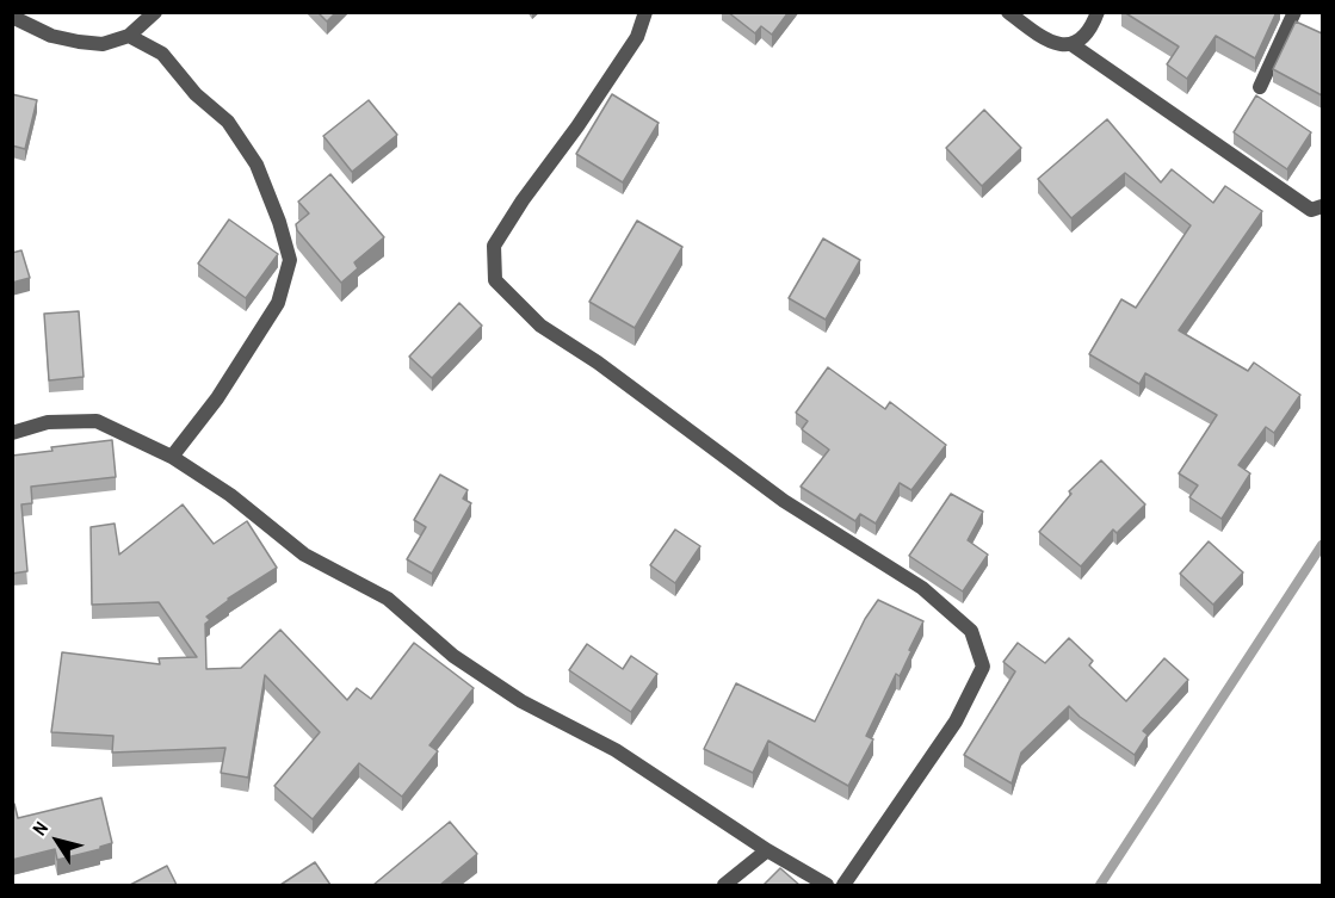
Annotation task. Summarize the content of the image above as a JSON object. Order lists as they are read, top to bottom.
{
  "north": "top left"
}
